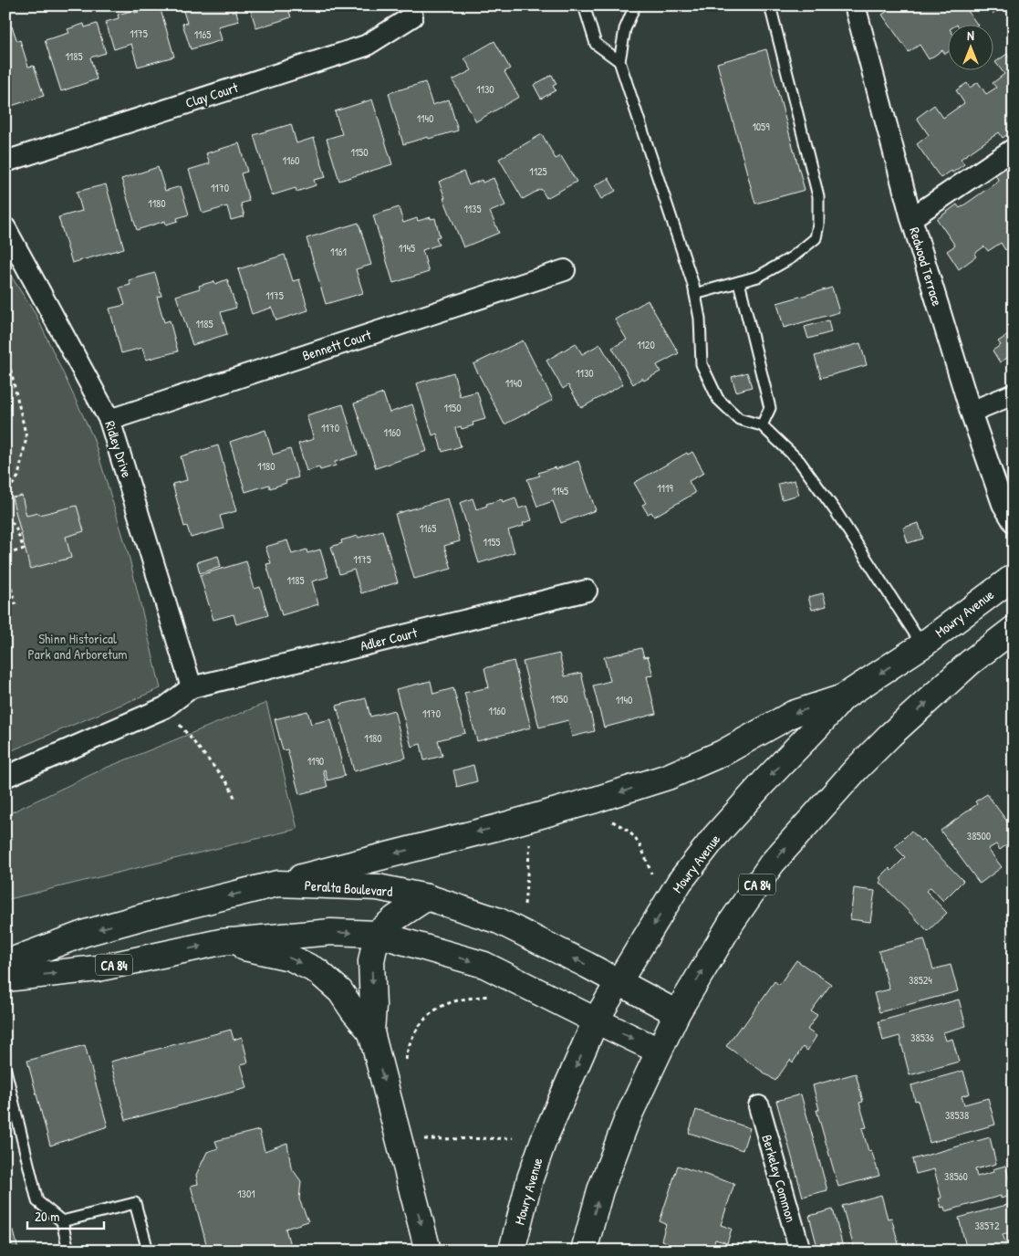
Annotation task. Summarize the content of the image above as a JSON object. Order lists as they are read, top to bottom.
{
  "streets": {
    "main road": ["Mowry Avenue", "CA 84", "Peralta Boulevard"],
    "street": [
      "Clay Court",
      "Redwood Terrace",
      "Bennett Court",
      "Ridley Drive",
      "Adler Court",
      "Berkeley Common"
    ]
  },
  "crossings": [
    ["Bennett Court", "Ridley Drive"],
    ["Ridley Drive", "Adler Court"],
    ["Mowry Avenue", "CA 84"],
    ["Mowry Avenue", "Peralta Boulevard"],
    ["CA 84", "Peralta Boulevard"]
  ],
  "parks": ["Shinn Historical Park and Arboretum"],
  "house_numbers": [
    "1175",
    "1165",
    "1185",
    "1130",
    "1140",
    "1059",
    "1150",
    "1160",
    "1125",
    "1170",
    "1180",
    "1135",
    "1145",
    "1161",
    "1175",
    "1185",
    "1120",
    "1130",
    "1140",
    "1150",
    "1170",
    "1160",
    "1180",
    "1119",
    "1145",
    "1165",
    "1155",
    "1175",
    "1185",
    "1150",
    "1140",
    "1160",
    "1170",
    "1180",
    "1190",
    "38500",
    "38524",
    "38536",
    "38538",
    "38560",
    "1301",
    "38572"
  ],
  "scale_bar": "20 m",
  "north": "top"
}
